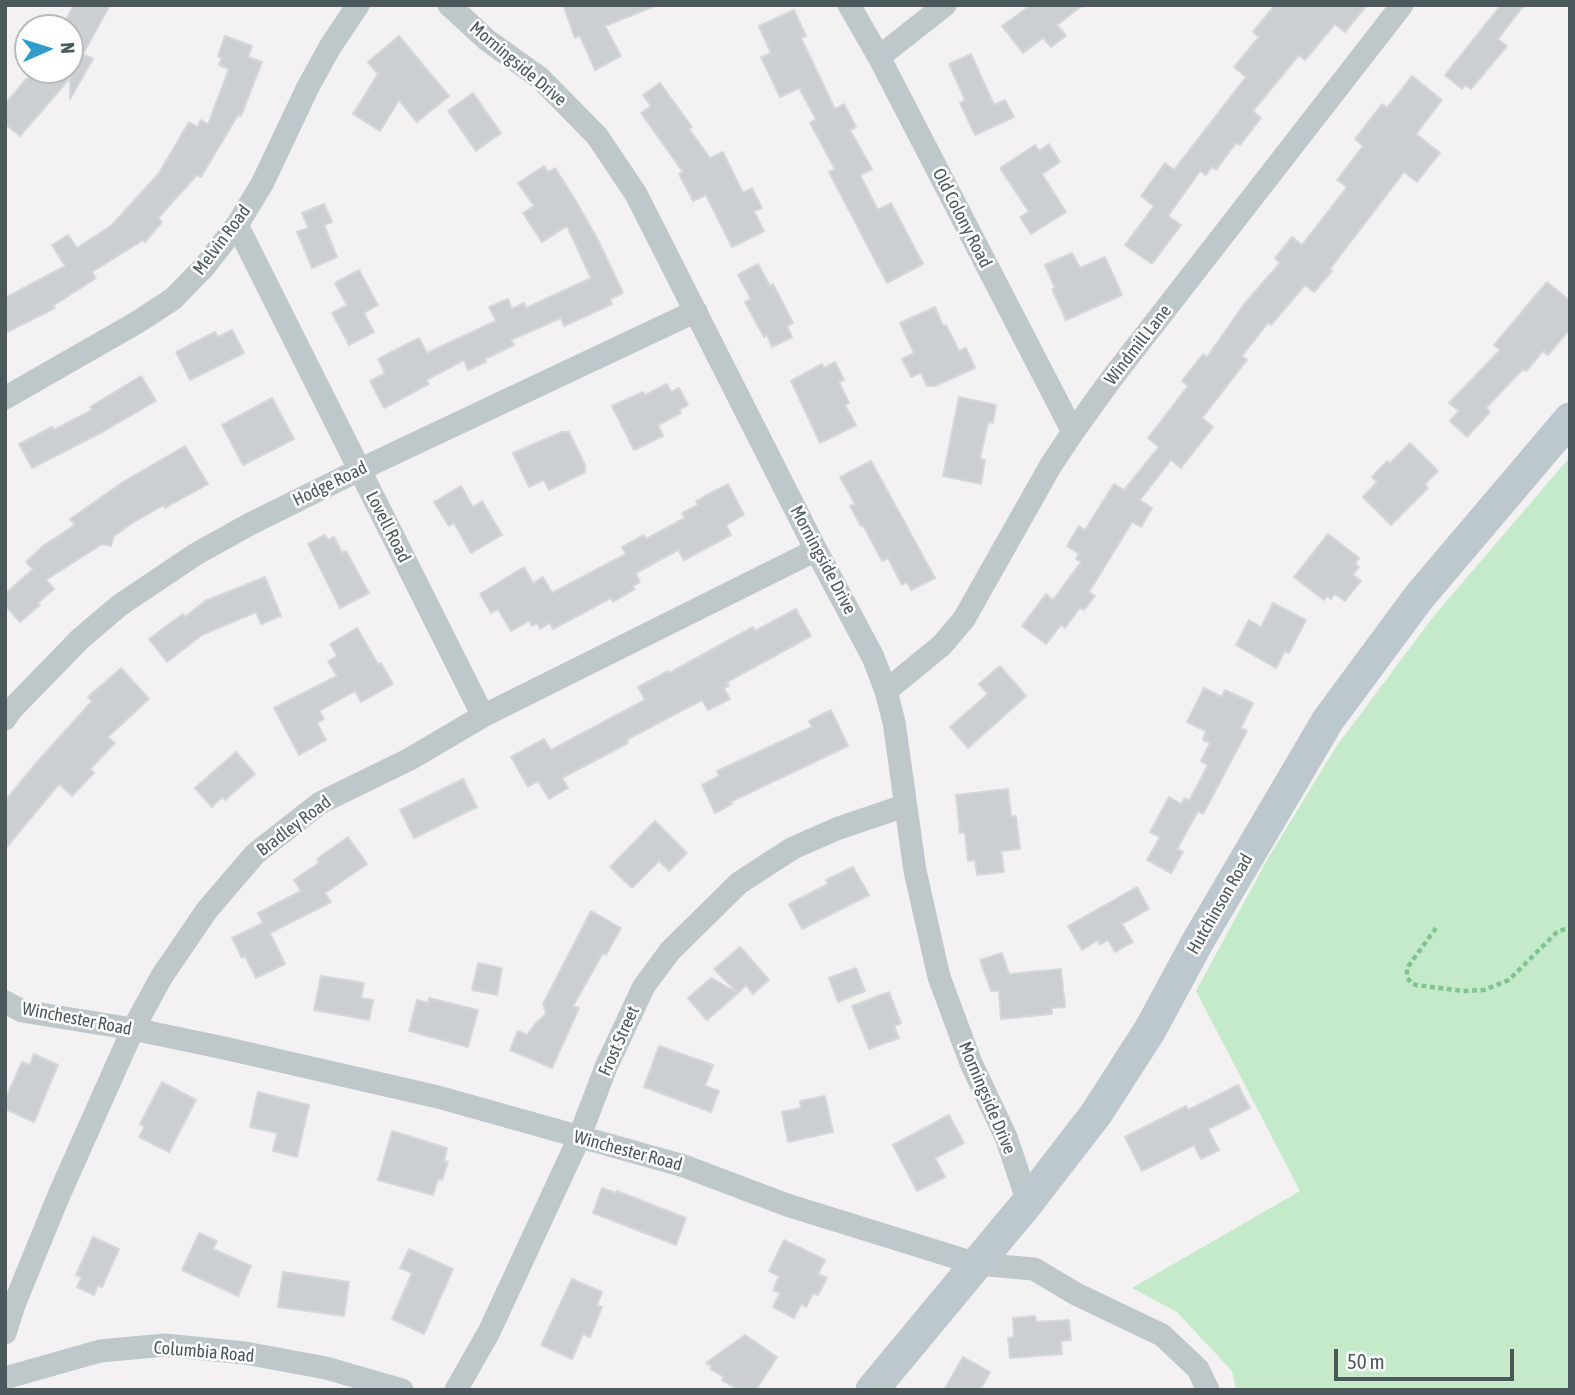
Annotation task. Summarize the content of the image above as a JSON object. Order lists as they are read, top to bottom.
{
  "streets": {
    "street": [
      "Morningside Drive",
      "Old Colony Road",
      "Melvin Road",
      "Windmill Lane",
      "Hodge Road",
      "Lovell Road",
      "Bradley Road",
      "Hutchinson Road",
      "Winchester Road",
      "Frost Street",
      "Columbia Road"
    ]
  },
  "crossings": [
    ["Morningside Drive", "Windmill Lane"],
    ["Morningside Drive", "Hodge Road"],
    ["Morningside Drive", "Bradley Road"],
    ["Morningside Drive", "Hutchinson Road"],
    ["Morningside Drive", "Frost Street"],
    ["Old Colony Road", "Windmill Lane"],
    ["Melvin Road", "Lovell Road"],
    ["Hodge Road", "Lovell Road"],
    ["Lovell Road", "Bradley Road"],
    ["Bradley Road", "Winchester Road"],
    ["Hutchinson Road", "Winchester Road"],
    ["Winchester Road", "Frost Street"]
  ],
  "scale_bar": "50 m",
  "north": "right"
}
